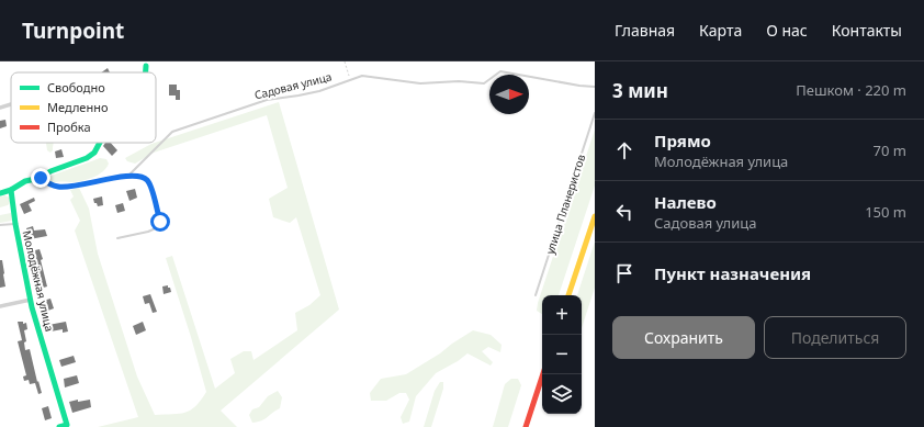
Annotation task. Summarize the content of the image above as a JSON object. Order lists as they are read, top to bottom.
{
  "streets": {
    "street": ["Молодёжная улица"],
    "lane": ["Садовая улица", "улица Планеристов"]
  },
  "legend": ["Свободно", "Медленно", "Пробка"],
  "north": "right",
  "page": {
    "header": "Turnpoint",
    "nav": [
      "Главная",
      "Карта",
      "О нас",
      "Контакты"
    ],
    "heading": ["3 мин", "Пешком · 220 m"],
    "list": [
      ["Прямо", "Молодёжная улица", "70 m"],
      ["Налево", "Садовая улица", "150 m"],
      "Пункт назначения"
    ],
    "map_buttons": ["+", "−"],
    "buttons": ["Сохранить", "Поделиться"]
  }
}
